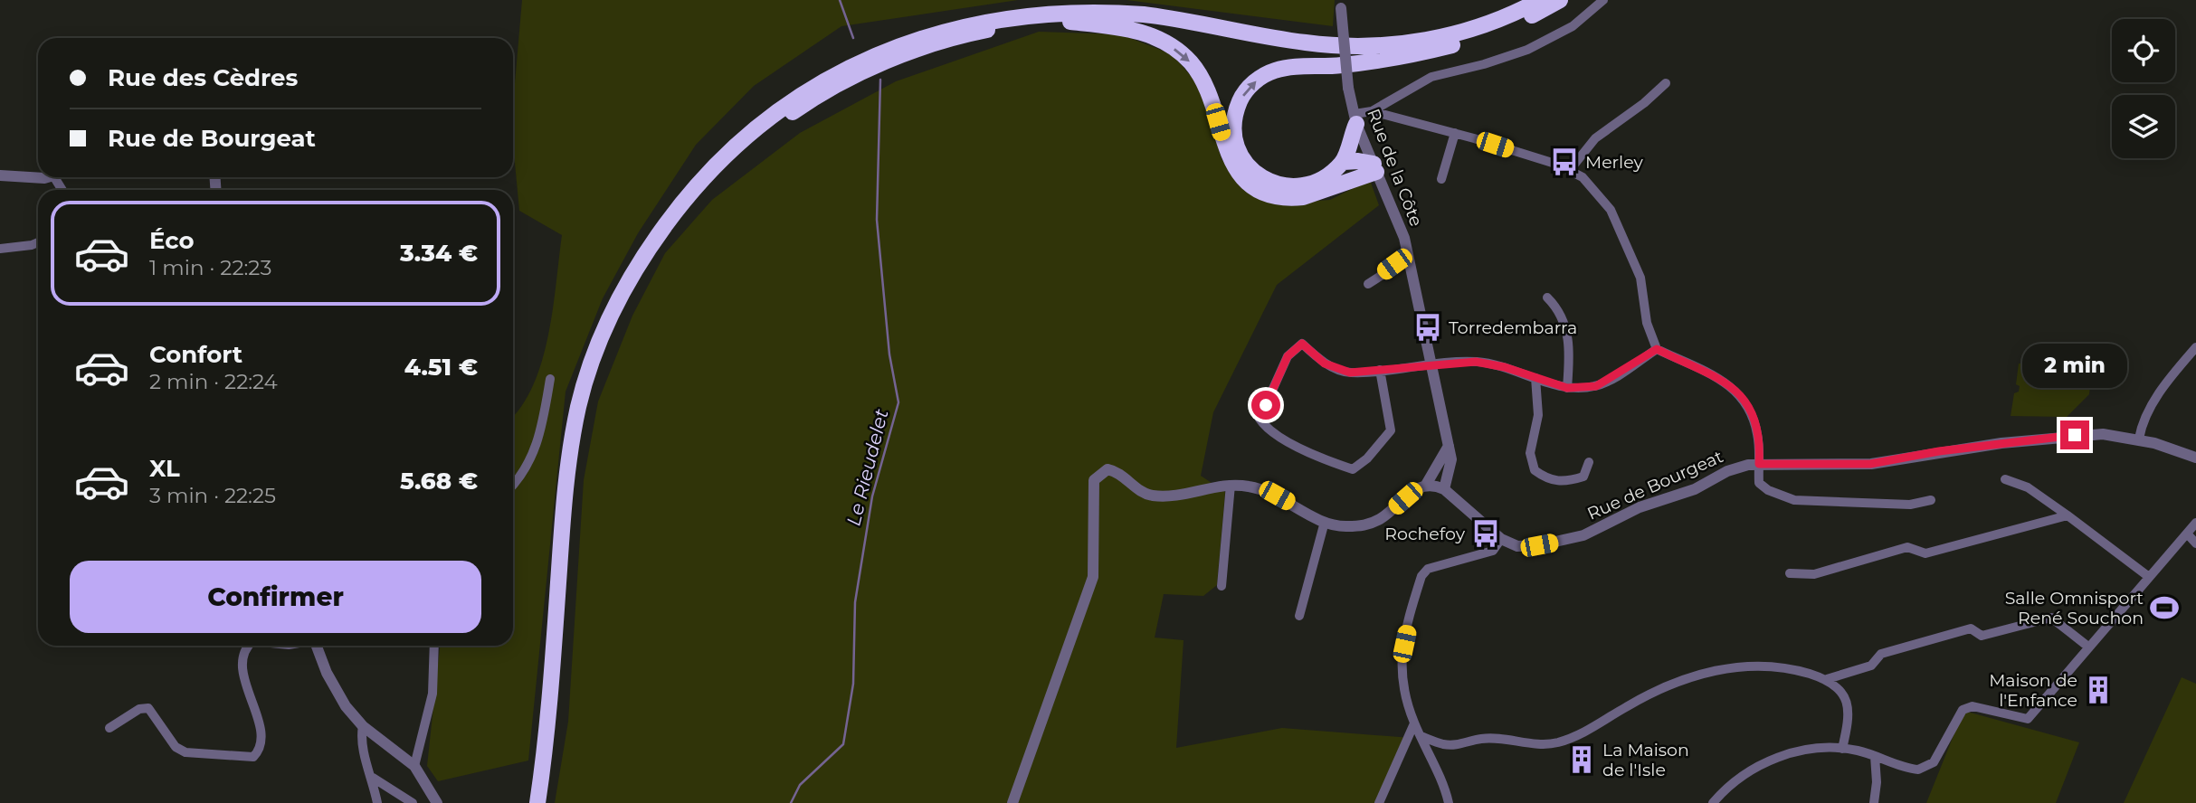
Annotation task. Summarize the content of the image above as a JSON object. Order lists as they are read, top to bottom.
{
  "streets": {
    "street": ["Rue de la Côte", "Rue de Bourgeat"]
  },
  "water": ["Le Rieudelet"],
  "places": {
    "bus stop": ["Merley", "Torredembarra", "Rochefoy"],
    "sports": ["Salle Omnisport René Souchon"],
    "building": ["Maison de l'Enfance", "La Maison de l'Isle"]
  },
  "page": {
    "banner": ["Rue des Cèdres", "Rue de Bourgeat"],
    "list": [
      {
        "name": "Éco",
        "note": "1 min · 22:23",
        "value": "3.34 €"
      },
      {
        "name": "Confort",
        "note": "2 min · 22:24",
        "value": "4.51 €"
      },
      {
        "name": "XL",
        "note": "3 min · 22:25",
        "value": "5.68 €"
      }
    ],
    "bubble": "2 min",
    "buttons": "Confirmer"
  }
}
